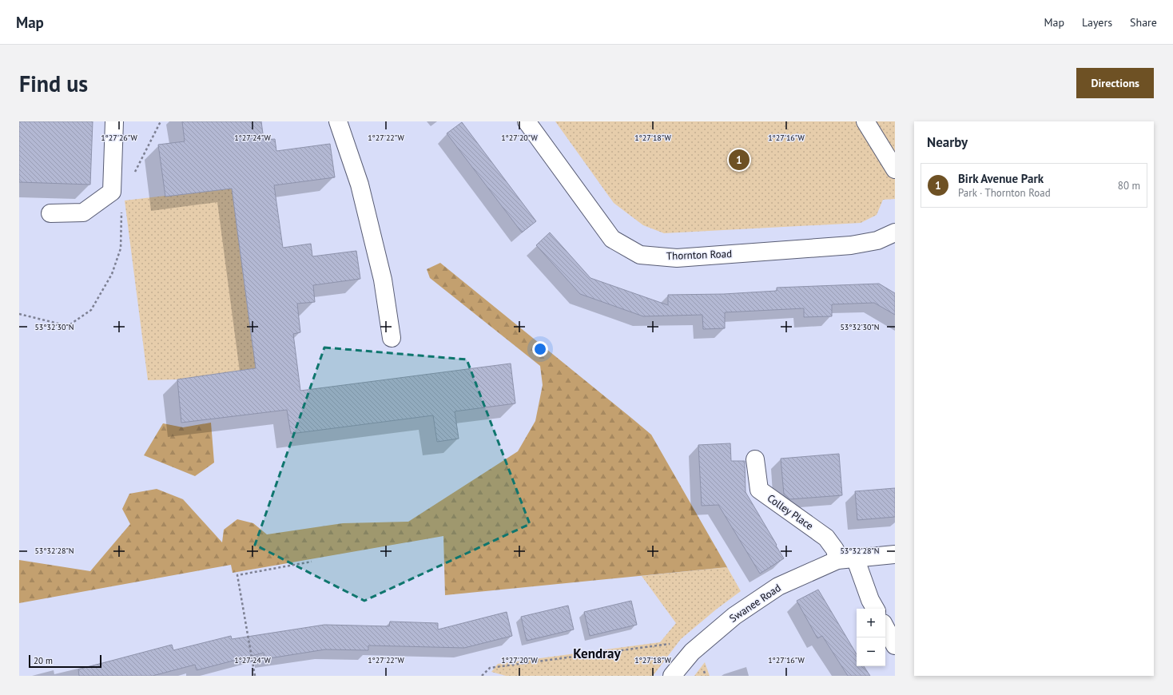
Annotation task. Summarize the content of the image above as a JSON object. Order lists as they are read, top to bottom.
{
  "streets": {
    "street": ["Thornton Road", "Colley Place", "Swanee Road"]
  },
  "crossings": [
    ["Colley Place", "Swanee Road"]
  ],
  "districts": ["Kendray"],
  "scale_bar": "20 m",
  "page": {
    "header": "Map",
    "nav": ["Map", "Layers", "Share"],
    "buttons": "Directions",
    "title": "Find us",
    "heading": "Nearby",
    "pins": "1",
    "list": [
      {
        "mark": "1",
        "name": "Birk Avenue Park",
        "note": "Park · Thornton Road",
        "value": "80 m"
      }
    ],
    "map_buttons": ["+", "−"],
    "scale": "20 m"
  },
  "coordinates": [
    "1°27'26\"W",
    "1°27'24\"W",
    "1°27'22\"W",
    "1°27'20\"W",
    "1°27'18\"W",
    "1°27'16\"W",
    "53°32'30\"N",
    "53°32'28\"N"
  ]
}
